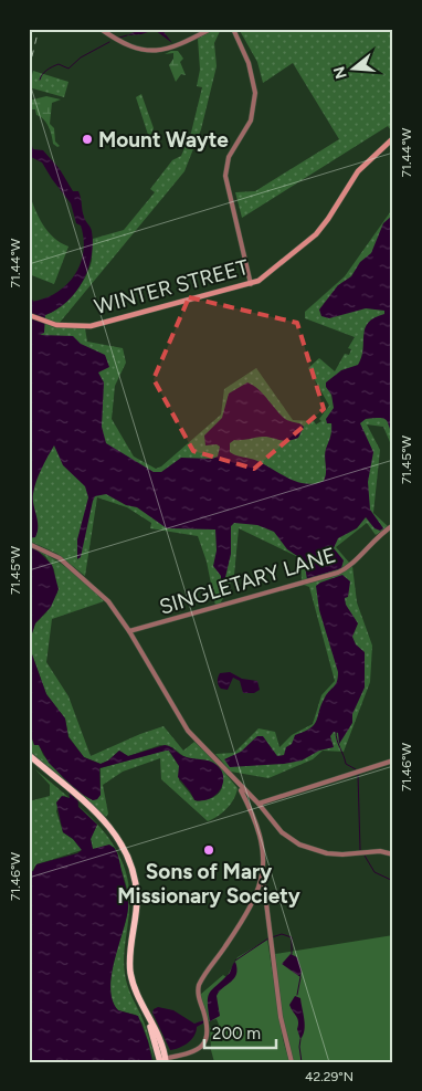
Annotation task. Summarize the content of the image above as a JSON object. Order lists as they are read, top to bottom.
{
  "streets": {
    "main road": ["WINTER STREET"],
    "street": ["SINGLETARY LANE"]
  },
  "places": ["Mount Wayte", "Sons of Mary Missionary Society"],
  "scale_bar": "200 m",
  "north": "left",
  "coordinates": [
    "71.44°W",
    "71.45°W",
    "71.46°W",
    "42.29°N"
  ]
}
